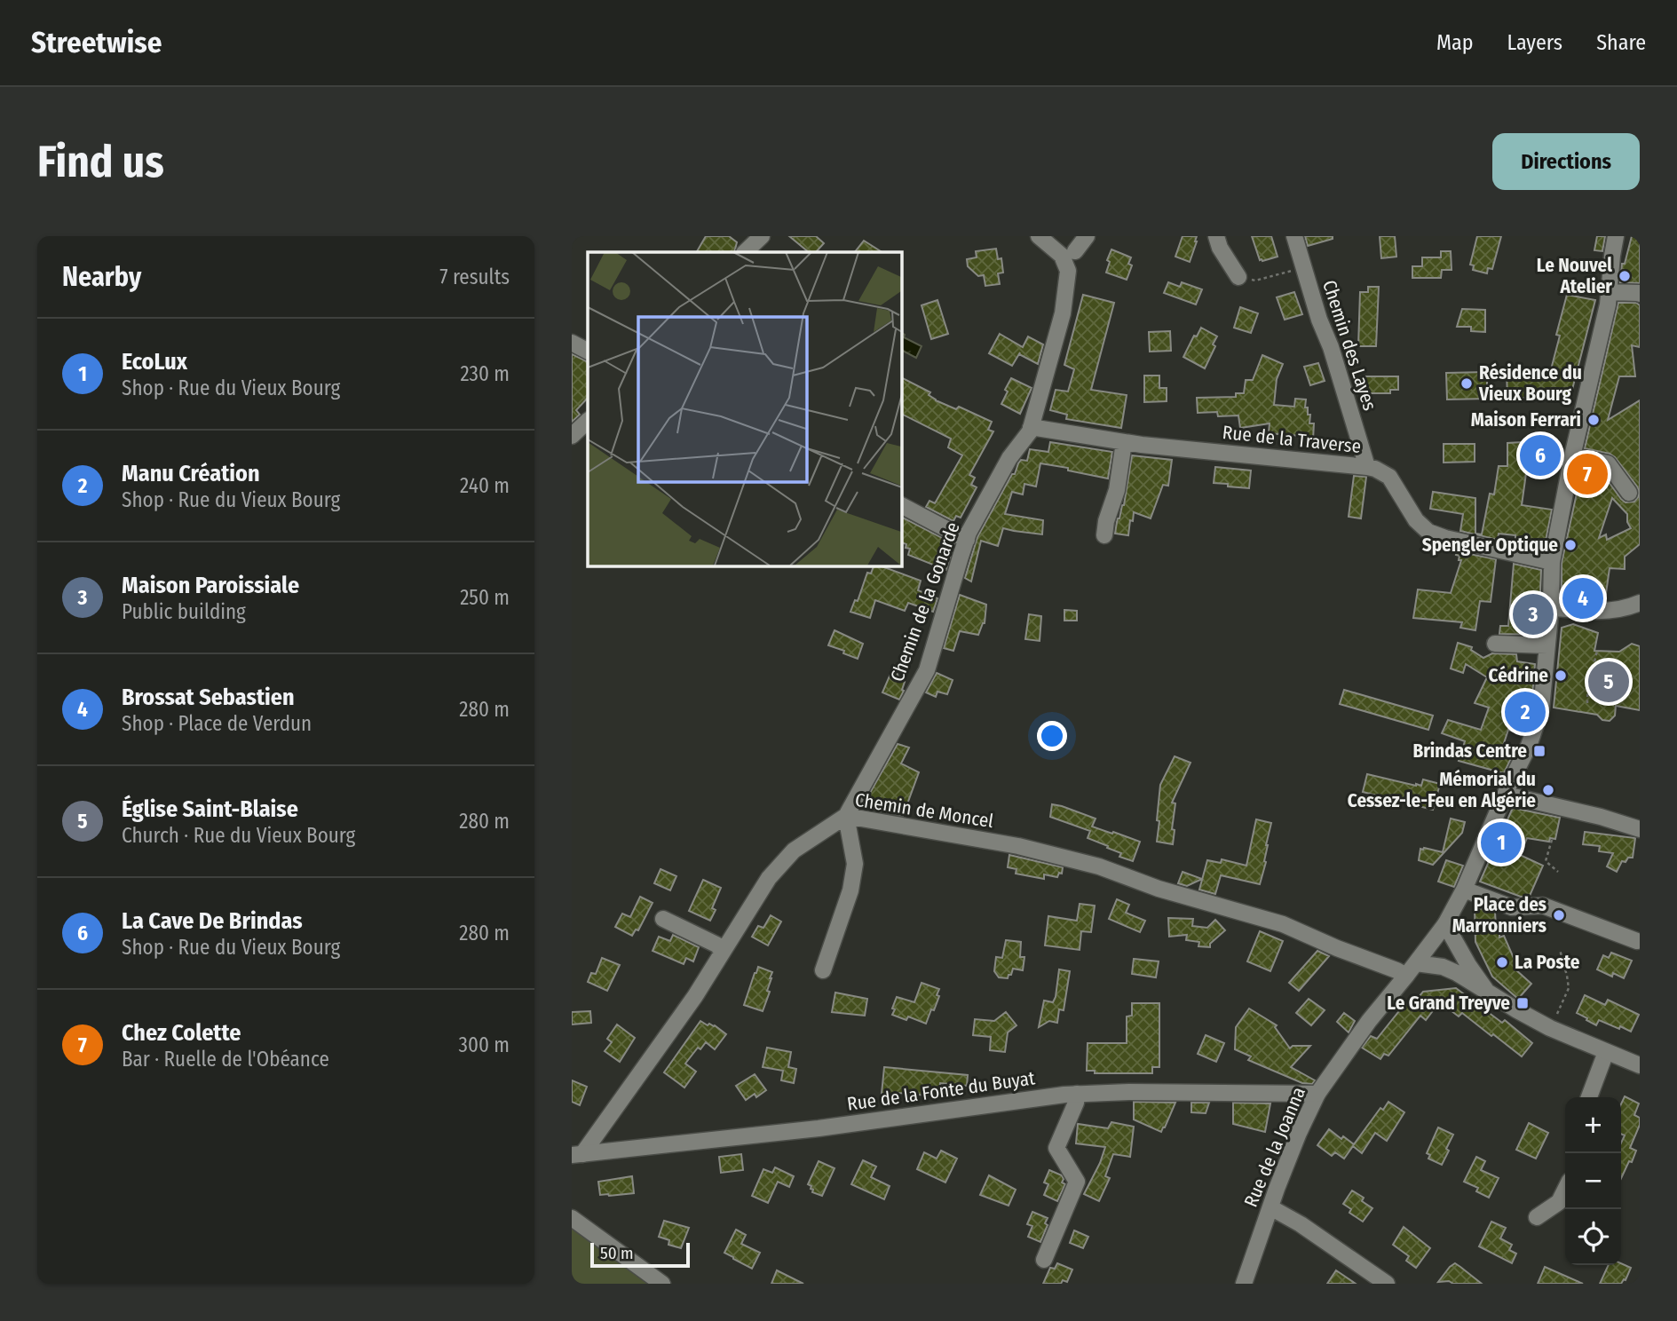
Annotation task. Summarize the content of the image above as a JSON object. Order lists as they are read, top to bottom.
{
  "streets": {
    "street": [
      "Chemin des Layes",
      "Rue de la Traverse",
      "Chemin de la Gonarde",
      "Chemin de Moncel",
      "Rue de la Fonte du Buyat",
      "Rue de la Joanna"
    ]
  },
  "crossings": [
    ["Chemin des Layes", "Rue de la Traverse"],
    ["Rue de la Traverse", "Chemin de la Gonarde"],
    ["Rue de la Traverse", "Rue de la Joanna"],
    ["Chemin de la Gonarde", "Chemin de Moncel"],
    ["Chemin de Moncel", "Rue de la Fonte du Buyat"],
    ["Chemin de Moncel", "Rue de la Joanna"],
    ["Rue de la Fonte du Buyat", "Rue de la Joanna"]
  ],
  "places": {
    "other": [
      "Le Nouvel Atelier",
      "Résidence du Vieux Bourg",
      "Maison Ferrari",
      "Spengler Optique",
      "Cédrine",
      "Mémorial du Cessez-le-Feu en Algérie",
      "Place des Marronniers",
      "La Poste"
    ],
    "transit": ["Brindas Centre", "Le Grand Treyve"]
  },
  "scale_bar": "50 m",
  "page": {
    "header": "Streetwise",
    "nav": ["Map", "Layers", "Share"],
    "buttons": "Directions",
    "title": "Find us",
    "heading": ["Nearby", "7 results"],
    "list": [
      {
        "mark": "1",
        "name": "EcoLux",
        "note": "Shop · Rue du Vieux Bourg",
        "value": "230 m"
      },
      {
        "mark": "2",
        "name": "Manu Création",
        "note": "Shop · Rue du Vieux Bourg",
        "value": "240 m"
      },
      {
        "mark": "3",
        "name": "Maison Paroissiale",
        "note": "Public building",
        "value": "250 m"
      },
      {
        "mark": "4",
        "name": "Brossat Sebastien",
        "note": "Shop · Place de Verdun",
        "value": "280 m"
      },
      {
        "mark": "5",
        "name": "Église Saint-Blaise",
        "note": "Church · Rue du Vieux Bourg",
        "value": "280 m"
      },
      {
        "mark": "6",
        "name": "La Cave De Brindas",
        "note": "Shop · Rue du Vieux Bourg",
        "value": "280 m"
      },
      {
        "mark": "7",
        "name": "Chez Colette",
        "note": "Bar · Ruelle de l'Obéance",
        "value": "300 m"
      }
    ],
    "pins": [
      "6",
      "7",
      "4",
      "3",
      "5",
      "2",
      "1"
    ],
    "map_buttons": ["+", "−"],
    "scale": "50 m"
  }
}
